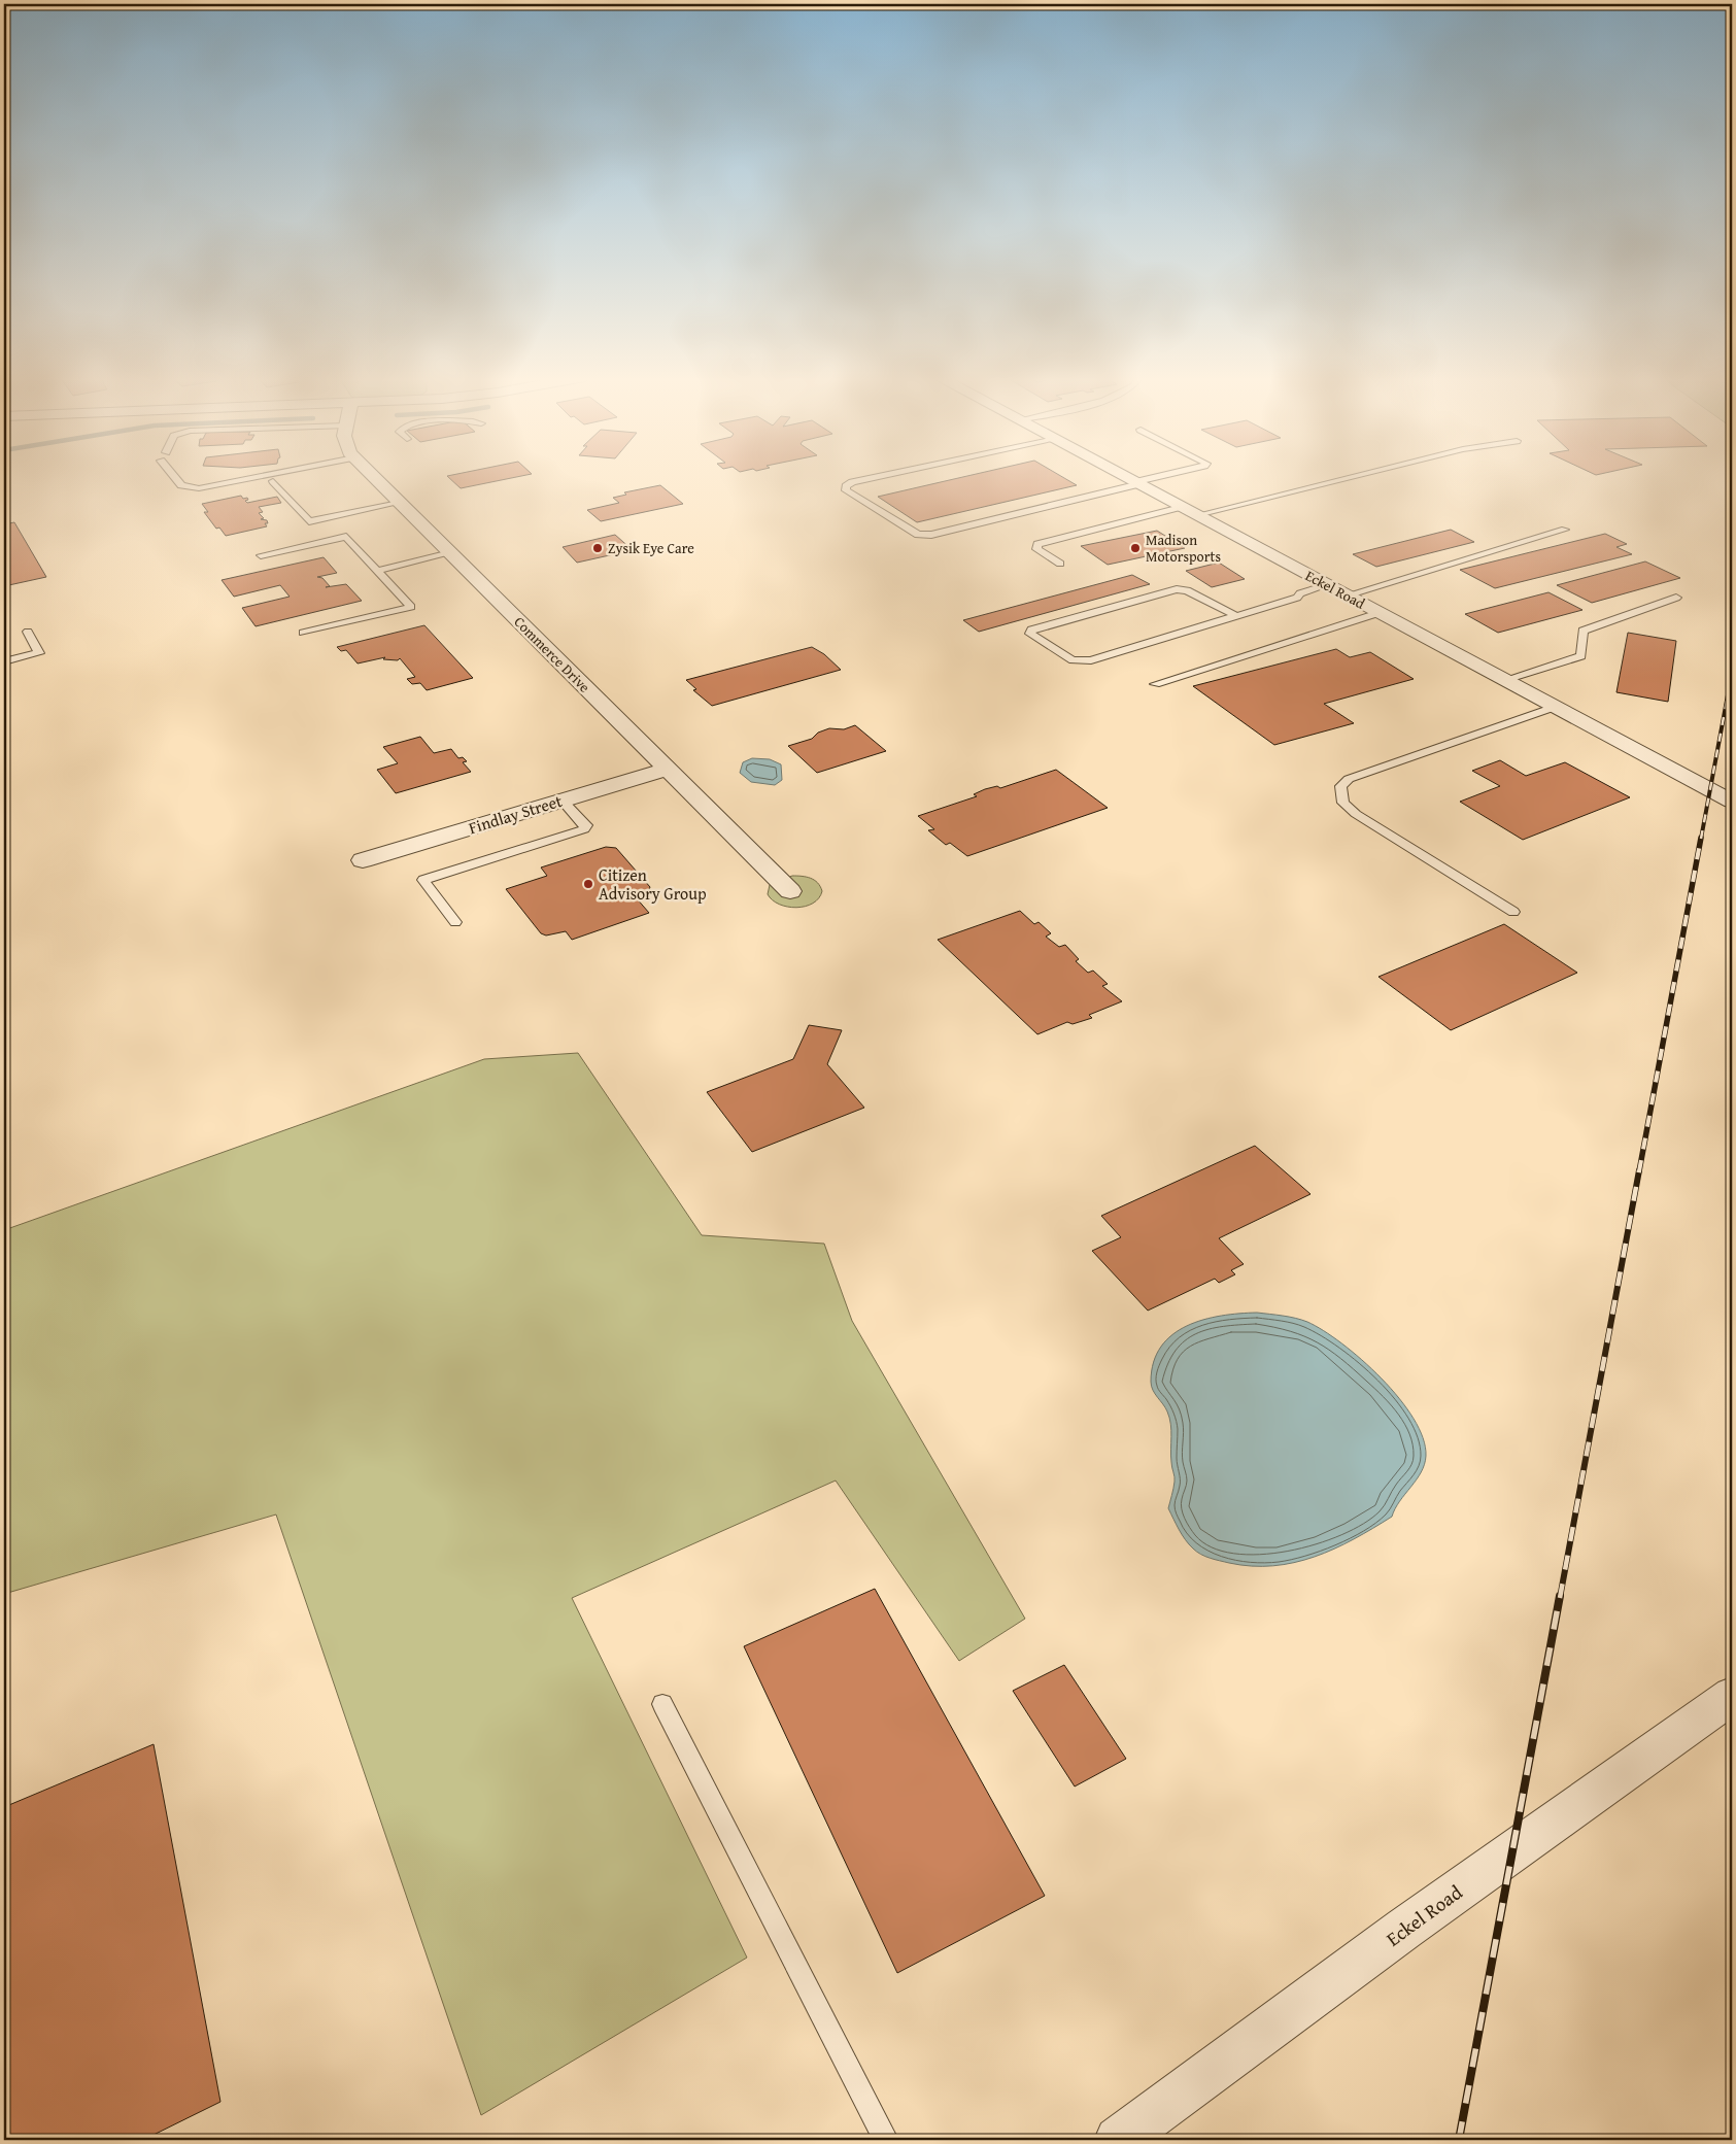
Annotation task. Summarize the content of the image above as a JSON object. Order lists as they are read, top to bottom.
{
  "streets": {
    "street": ["Eckel Road", "Commerce Drive", "Findlay Street"]
  },
  "crossings": [
    ["Commerce Drive", "Findlay Street"]
  ],
  "places": ["Zysik Eye Care", "Madison Motorsports", "Citizen Advisory Group"]
}
